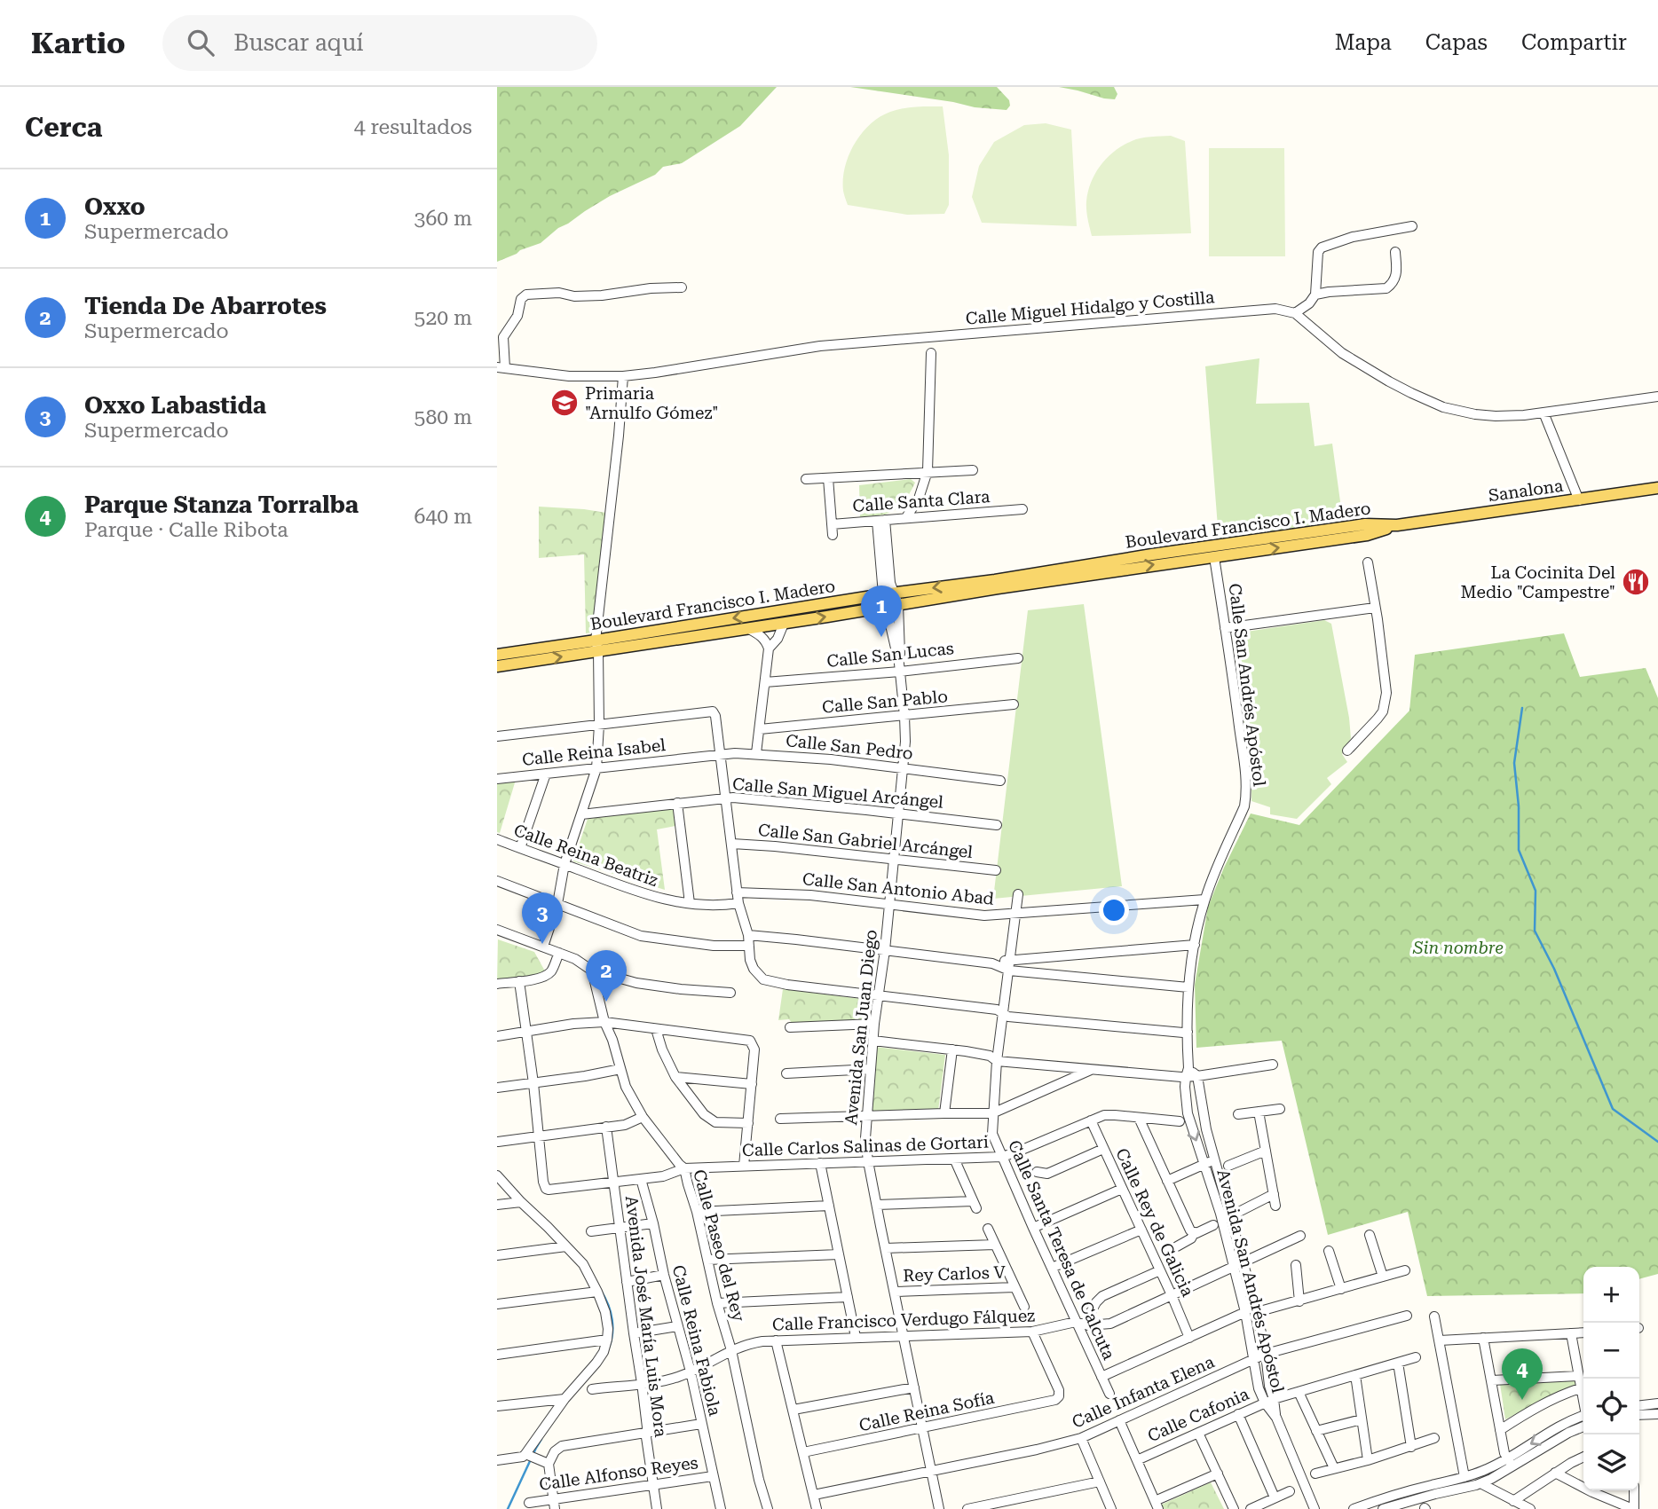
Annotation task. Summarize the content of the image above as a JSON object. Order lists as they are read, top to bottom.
{
  "streets": {
    "main road": ["Sanalona", "Boulevard Francisco I. Madero"],
    "street": [
      "Calle Miguel Hidalgo y Costilla",
      "Calle Santa Clara",
      "Calle San Lucas",
      "Calle San Andrés Apóstol",
      "Calle San Pablo",
      "Calle San Pedro",
      "Calle Reina Isabel",
      "Calle San Miguel Arcángel",
      "Calle San Gabriel Arcángel",
      "Calle Reina Beatriz",
      "Calle San Antonio Abad",
      "Avenida San Juan Diego",
      "Calle Carlos Salinas de Gortari",
      "Calle Rey de Galicia",
      "Calle Paseo del Rey",
      "Calle Santa Teresa de Calcuta",
      "Rey Carlos V",
      "Avenida San Andrés Apóstol",
      "Avenida José María Luis Mora",
      "Calle Francisco Verdugo Fálquez",
      "Calle Reina Fabiola",
      "Calle Infanta Elena",
      "Calle Reina Sofía",
      "Calle Cafonia",
      "Calle Alfonso Reyes"
    ]
  },
  "crossings": [
    ["Sanalona", "Boulevard Francisco I. Madero"],
    ["Calle Santa Clara", "Avenida San Juan Diego"],
    ["Boulevard Francisco I. Madero", "Calle San Andrés Apóstol"],
    ["Boulevard Francisco I. Madero", "Avenida San Juan Diego"],
    ["Calle San Lucas", "Avenida San Juan Diego"],
    ["Calle San Andrés Apóstol", "Calle San Antonio Abad"],
    ["Calle San Andrés Apóstol", "Avenida San Andrés Apóstol"],
    ["Calle San Pablo", "Avenida San Juan Diego"],
    ["Calle San Pedro", "Calle Reina Isabel"],
    ["Calle San Pedro", "Avenida San Juan Diego"],
    ["Calle San Miguel Arcángel", "Avenida San Juan Diego"],
    ["Calle San Gabriel Arcángel", "Avenida San Juan Diego"],
    ["Calle San Antonio Abad", "Avenida San Juan Diego"],
    ["Calle San Antonio Abad", "Calle Santa Teresa de Calcuta"],
    ["Avenida San Juan Diego", "Calle Carlos Salinas de Gortari"],
    ["Avenida San Juan Diego", "Rey Carlos V"],
    ["Avenida San Juan Diego", "Calle Francisco Verdugo Fálquez"],
    ["Avenida San Juan Diego", "Calle Infanta Elena"],
    ["Avenida San Juan Diego", "Calle Reina Sofía"],
    ["Calle Carlos Salinas de Gortari", "Calle Rey de Galicia"],
    ["Calle Carlos Salinas de Gortari", "Calle Paseo del Rey"],
    ["Calle Carlos Salinas de Gortari", "Calle Santa Teresa de Calcuta"],
    ["Calle Carlos Salinas de Gortari", "Avenida José María Luis Mora"],
    ["Calle Carlos Salinas de Gortari", "Calle Reina Fabiola"],
    ["Calle Rey de Galicia", "Calle Francisco Verdugo Fálquez"],
    ["Calle Paseo del Rey", "Calle Francisco Verdugo Fálquez"],
    ["Calle Santa Teresa de Calcuta", "Calle Francisco Verdugo Fálquez"],
    ["Avenida San Andrés Apóstol", "Calle Francisco Verdugo Fálquez"],
    ["Avenida San Andrés Apóstol", "Calle Infanta Elena"],
    ["Avenida San Andrés Apóstol", "Calle Cafonia"],
    ["Avenida José María Luis Mora", "Calle Francisco Verdugo Fálquez"],
    ["Avenida José María Luis Mora", "Calle Alfonso Reyes"],
    ["Calle Francisco Verdugo Fálquez", "Calle Reina Fabiola"],
    ["Calle Francisco Verdugo Fálquez", "Calle Reina Sofía"],
    ["Calle Reina Fabiola", "Calle Alfonso Reyes"]
  ],
  "parks": ["Sin nombre"],
  "places": {
    "school or university": ["Primaria \"Arnulfo Gómez\""],
    "restaurant": ["La Cocinita Del Medio \"Campestre\""]
  },
  "page": {
    "header": "Kartio",
    "search": "Buscar aquí",
    "nav": ["Mapa", "Capas", "Compartir"],
    "heading": ["Cerca", "4 resultados"],
    "list": [
      {
        "mark": "1",
        "name": "Oxxo",
        "note": "Supermercado",
        "value": "360 m"
      },
      {
        "mark": "2",
        "name": "Tienda De Abarrotes",
        "note": "Supermercado",
        "value": "520 m"
      },
      {
        "mark": "3",
        "name": "Oxxo Labastida",
        "note": "Supermercado",
        "value": "580 m"
      },
      {
        "mark": "4",
        "name": "Parque Stanza Torralba",
        "note": "Parque · Calle Ribota",
        "value": "640 m"
      }
    ],
    "pins": [
      "1",
      "3",
      "2",
      "4"
    ],
    "map_buttons": ["+", "−"]
  }
}
